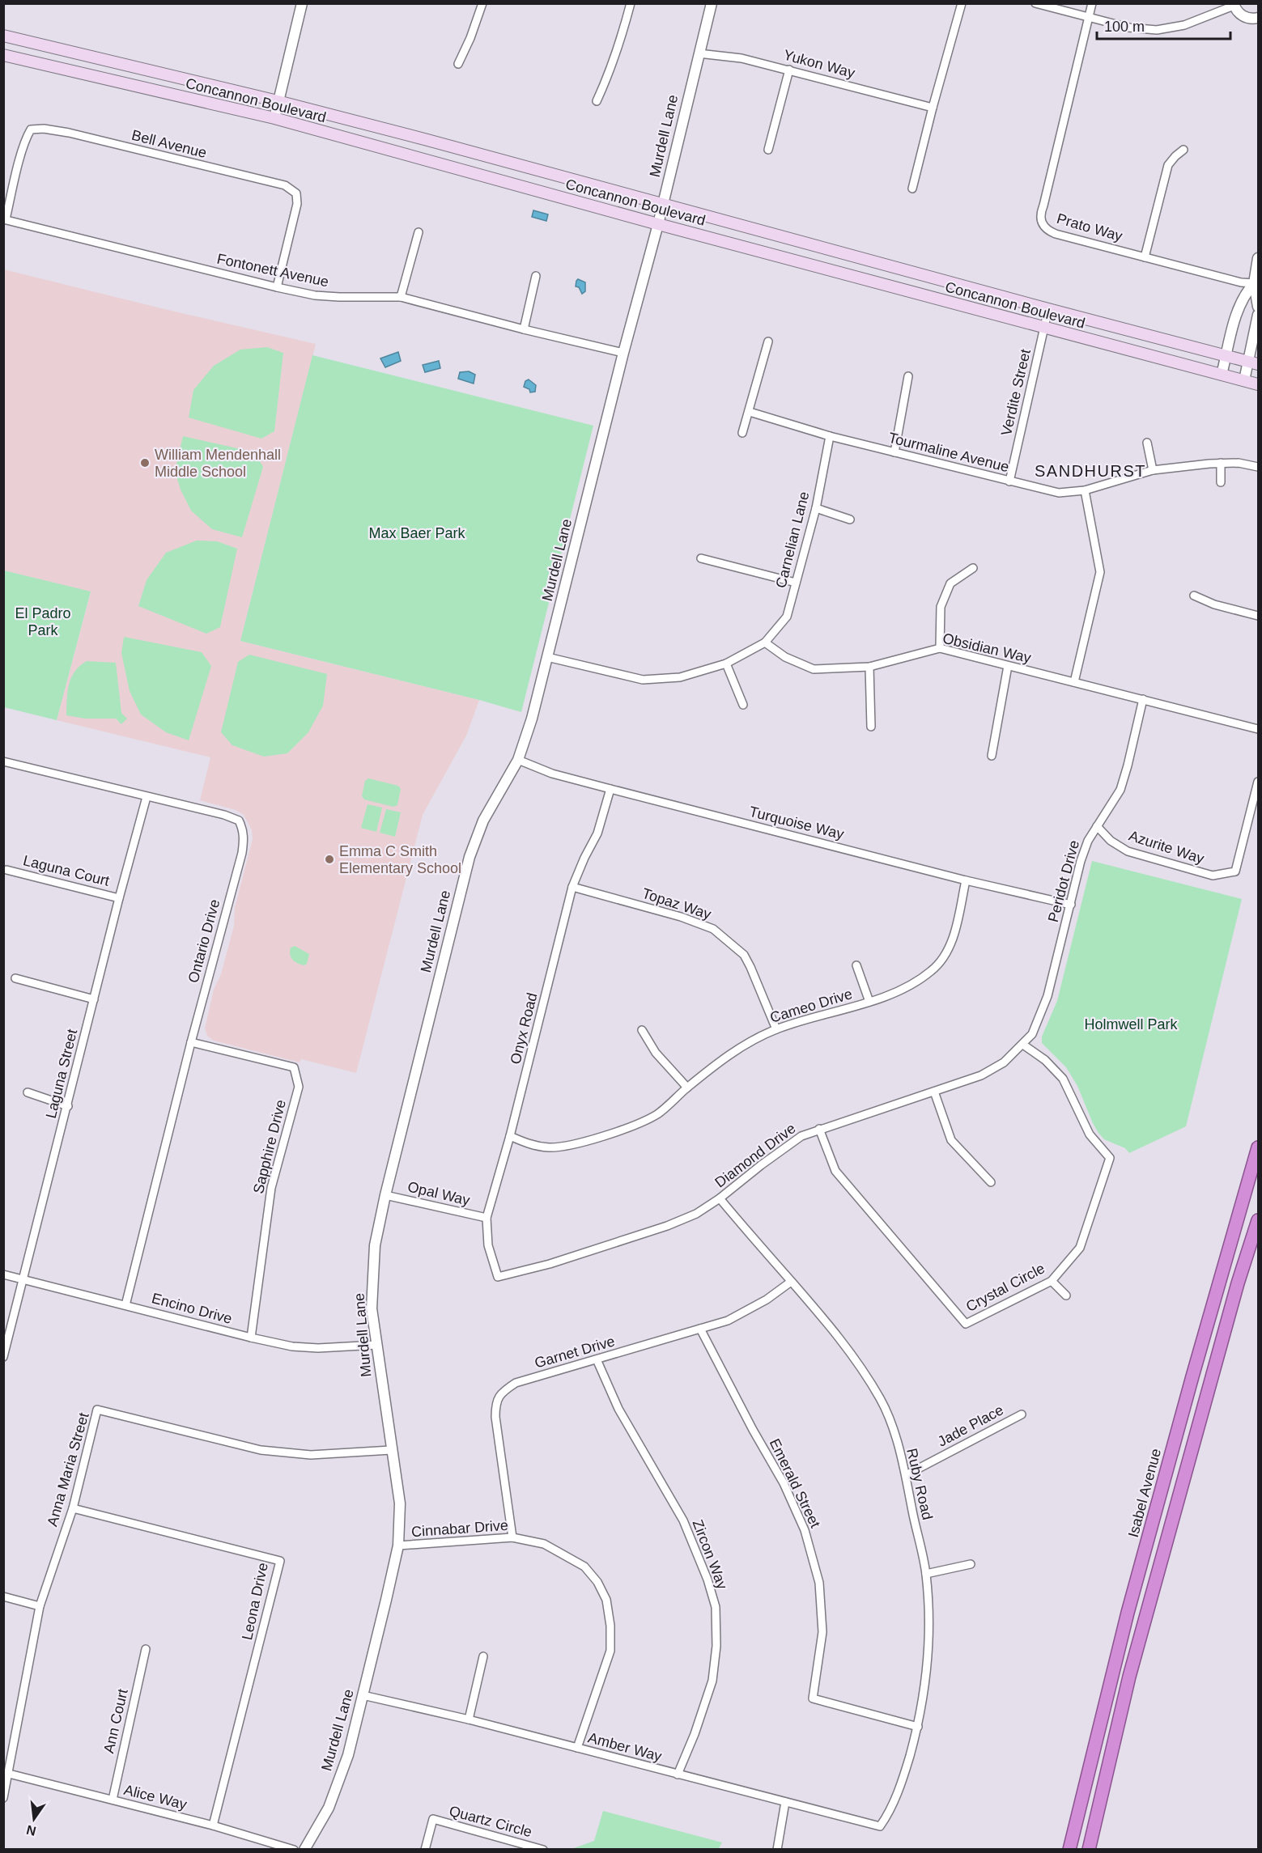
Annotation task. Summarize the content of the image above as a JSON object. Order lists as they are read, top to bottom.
{
  "streets": {
    "highway": ["Isabel Avenue"],
    "main road": ["Concannon Boulevard"],
    "street": [
      "Yukon Way",
      "Murdell Lane",
      "Bell Avenue",
      "Prato Way",
      "Fontonett Avenue",
      "Verdite Street",
      "Tourmaline Avenue",
      "Carnelian Lane",
      "Obsidian Way",
      "Turquoise Way",
      "Azurite Way",
      "Laguna Court",
      "Peridot Drive",
      "Topaz Way",
      "Ontario Drive",
      "Cameo Drive",
      "Onyx Road",
      "Laguna Street",
      "Sapphire Drive",
      "Diamond Drive",
      "Opal Way",
      "Crystal Circle",
      "Encino Drive",
      "Garnet Drive",
      "Jade Place",
      "Anna Maria Street",
      "Emerald Street",
      "Ruby Road",
      "Cinnabar Drive",
      "Zircon Way",
      "Leona Drive",
      "Ann Court",
      "Amber Way",
      "Alice Way",
      "Quartz Circle"
    ]
  },
  "crossings": [
    ["Yukon Way", "Murdell Lane"],
    ["Concannon Boulevard", "Murdell Lane"],
    ["Concannon Boulevard", "Verdite Street"],
    ["Murdell Lane", "Fontonett Avenue"],
    ["Murdell Lane", "Turquoise Way"],
    ["Murdell Lane", "Opal Way"],
    ["Murdell Lane", "Encino Drive"],
    ["Murdell Lane", "Anna Maria Street"],
    ["Murdell Lane", "Cinnabar Drive"],
    ["Murdell Lane", "Amber Way"],
    ["Bell Avenue", "Fontonett Avenue"],
    ["Verdite Street", "Tourmaline Avenue"],
    ["Tourmaline Avenue", "Carnelian Lane"],
    ["Carnelian Lane", "Obsidian Way"],
    ["Obsidian Way", "Peridot Drive"],
    ["Turquoise Way", "Peridot Drive"],
    ["Turquoise Way", "Cameo Drive"],
    ["Turquoise Way", "Onyx Road"],
    ["Azurite Way", "Peridot Drive"],
    ["Laguna Court", "Laguna Street"],
    ["Peridot Drive", "Diamond Drive"],
    ["Peridot Drive", "Crystal Circle"],
    ["Topaz Way", "Cameo Drive"],
    ["Topaz Way", "Onyx Road"],
    ["Ontario Drive", "Laguna Street"],
    ["Ontario Drive", "Sapphire Drive"],
    ["Ontario Drive", "Encino Drive"],
    ["Cameo Drive", "Onyx Road"],
    ["Onyx Road", "Diamond Drive"],
    ["Onyx Road", "Opal Way"],
    ["Laguna Street", "Encino Drive"],
    ["Sapphire Drive", "Encino Drive"],
    ["Diamond Drive", "Crystal Circle"],
    ["Diamond Drive", "Ruby Road"],
    ["Garnet Drive", "Emerald Street"],
    ["Garnet Drive", "Ruby Road"],
    ["Garnet Drive", "Cinnabar Drive"],
    ["Garnet Drive", "Zircon Way"],
    ["Jade Place", "Ruby Road"],
    ["Anna Maria Street", "Leona Drive"],
    ["Anna Maria Street", "Alice Way"],
    ["Emerald Street", "Ruby Road"],
    ["Ruby Road", "Amber Way"],
    ["Cinnabar Drive", "Amber Way"],
    ["Zircon Way", "Amber Way"],
    ["Leona Drive", "Alice Way"],
    ["Ann Court", "Alice Way"]
  ],
  "districts": ["SANDHURST"],
  "parks": ["Max Baer Park", "El Padro Park", "Holmwell Park"],
  "places": ["William Mendenhall Middle School", "Emma C Smith Elementary School"],
  "scale_bar": "100 m",
  "north": "bottom"
}
